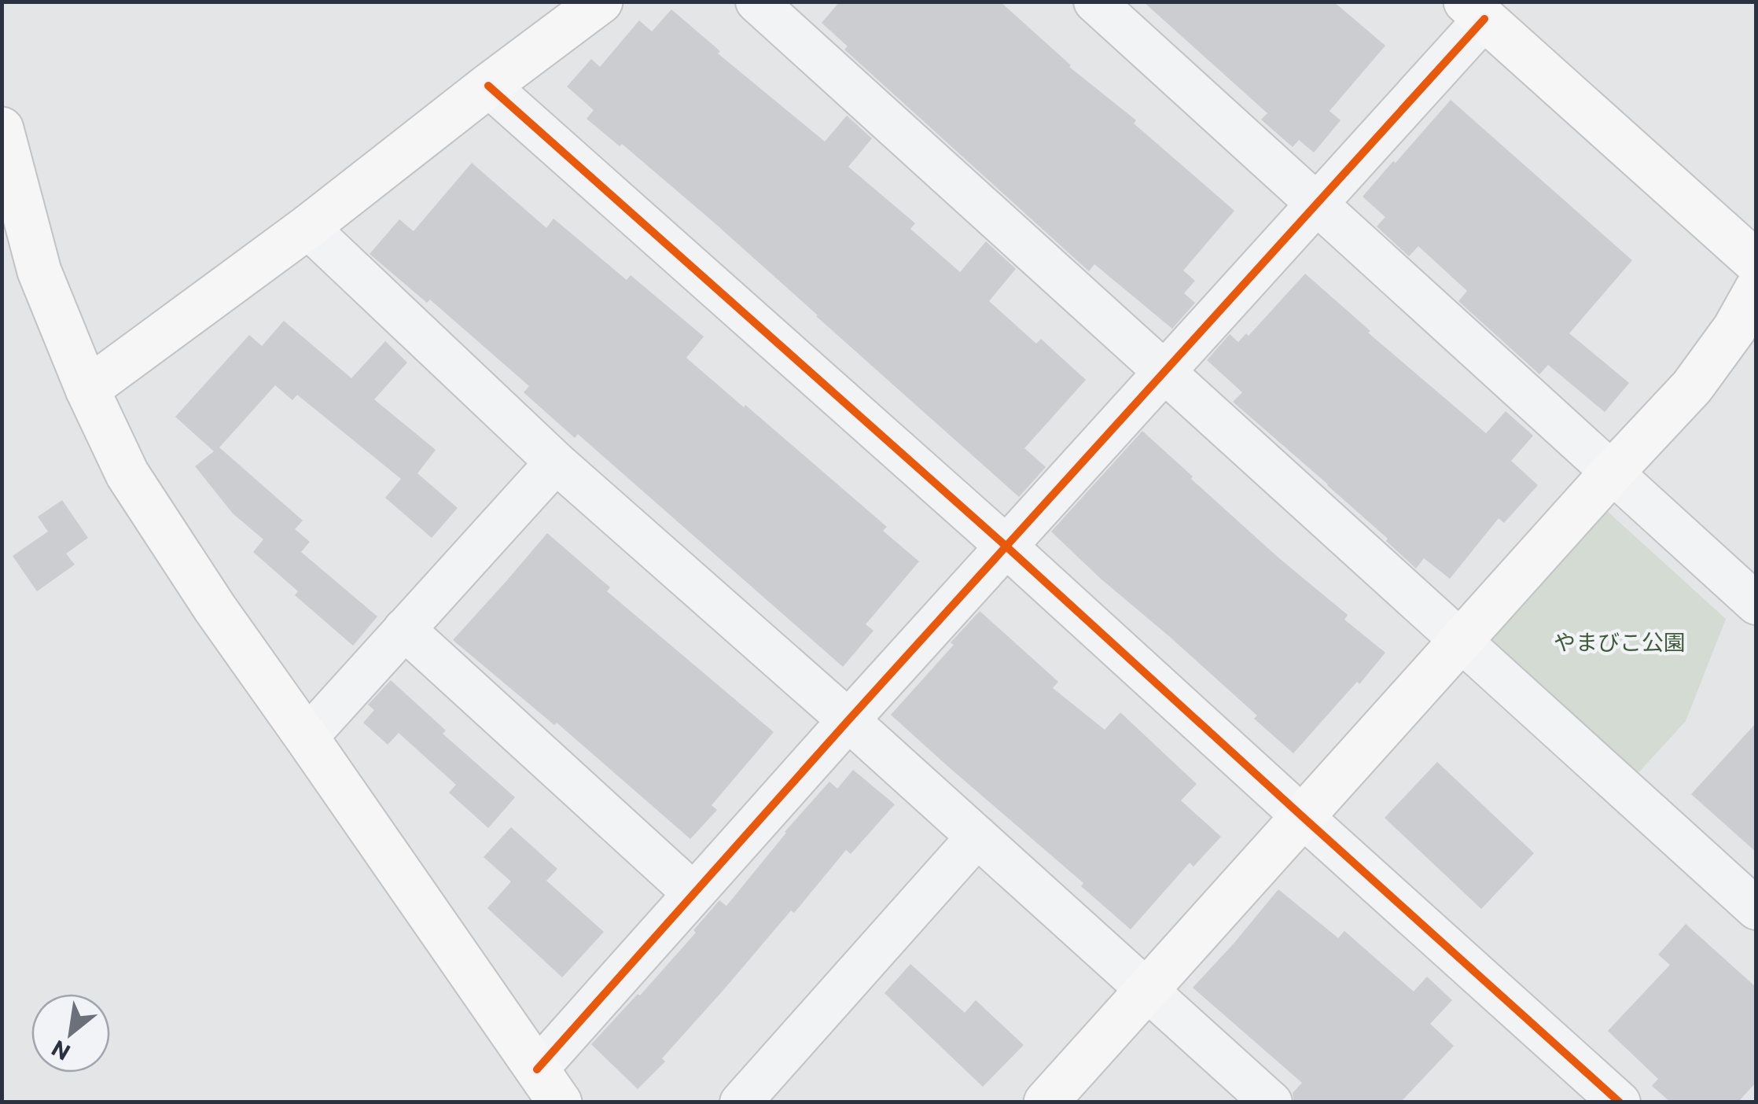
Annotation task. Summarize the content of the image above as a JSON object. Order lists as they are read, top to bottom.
{
  "parks": ["やまびこ公園"],
  "north": "bottom left"
}
